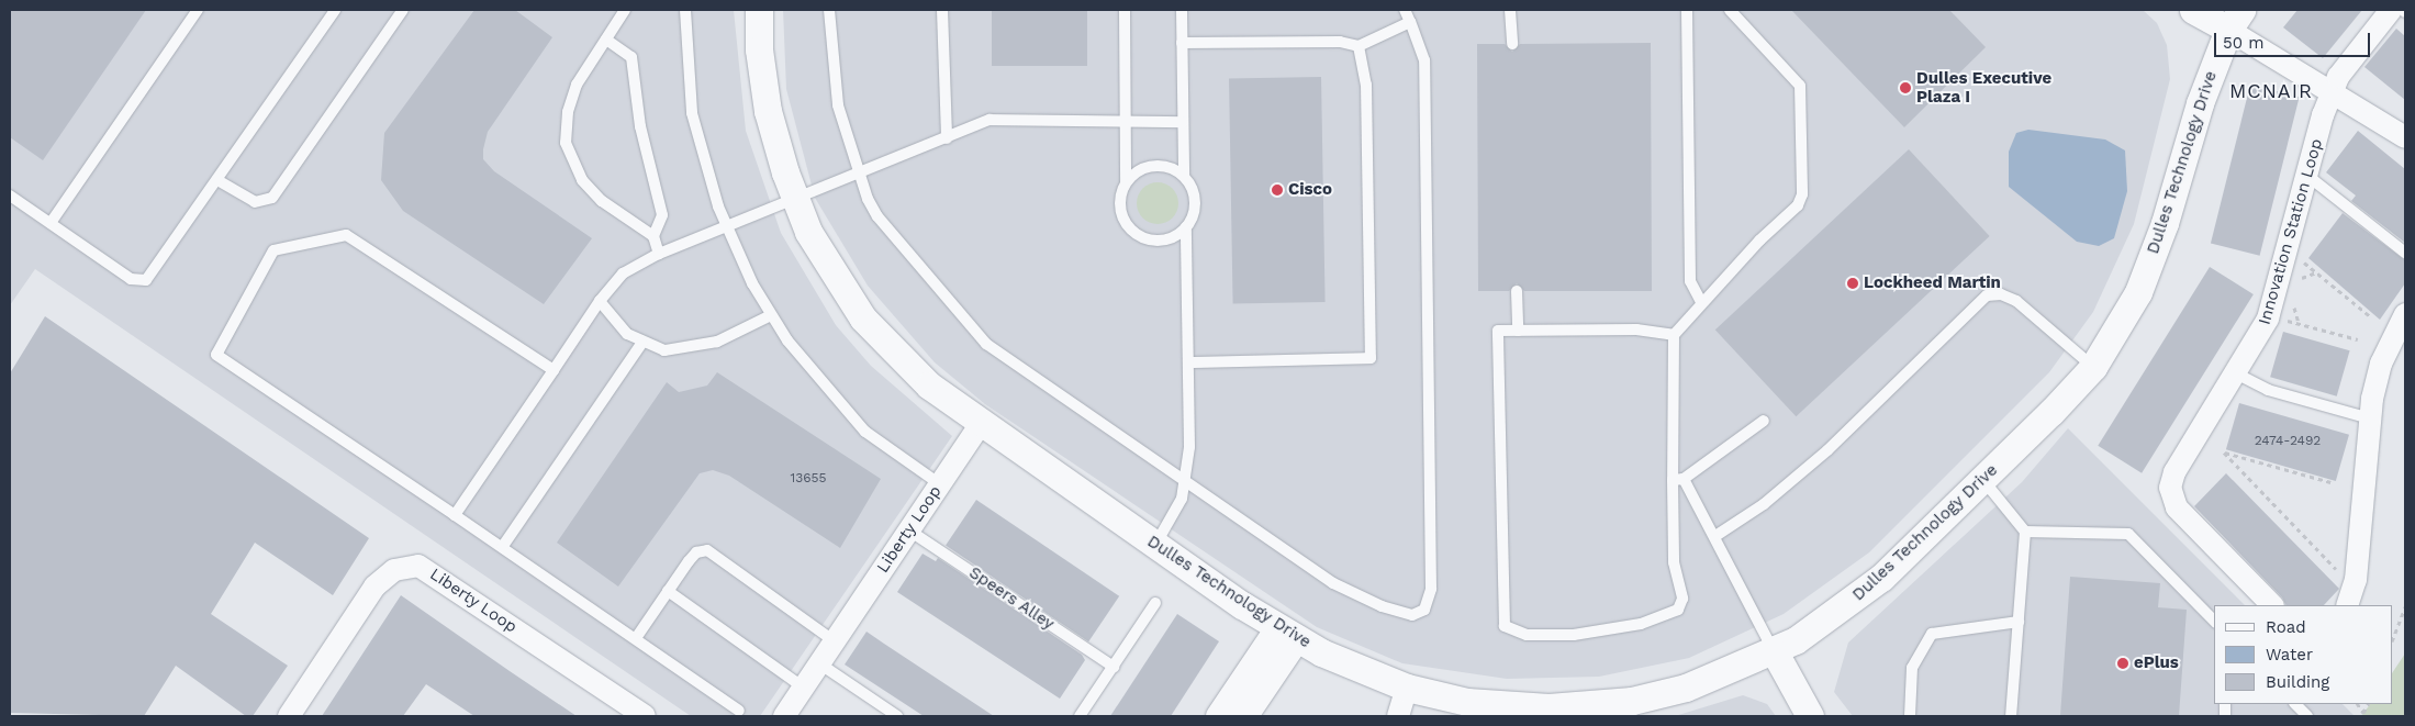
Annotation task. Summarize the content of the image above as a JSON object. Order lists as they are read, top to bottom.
{
  "streets": {
    "street": ["Dulles Technology Drive", "Innovation Station Loop", "Liberty Loop"],
    "lane": ["Speers Alley"]
  },
  "crossings": [
    ["Dulles Technology Drive", "Liberty Loop"],
    ["Liberty Loop", "Speers Alley"]
  ],
  "districts": ["MCNAIR"],
  "places": [
    "Dulles Executive Plaza I",
    "Cisco",
    "Lockheed Martin",
    "ePlus"
  ],
  "house_numbers": ["2474-2492", "13655"],
  "legend": ["Road", "Water", "Building"],
  "scale_bar": "50 m"
}
